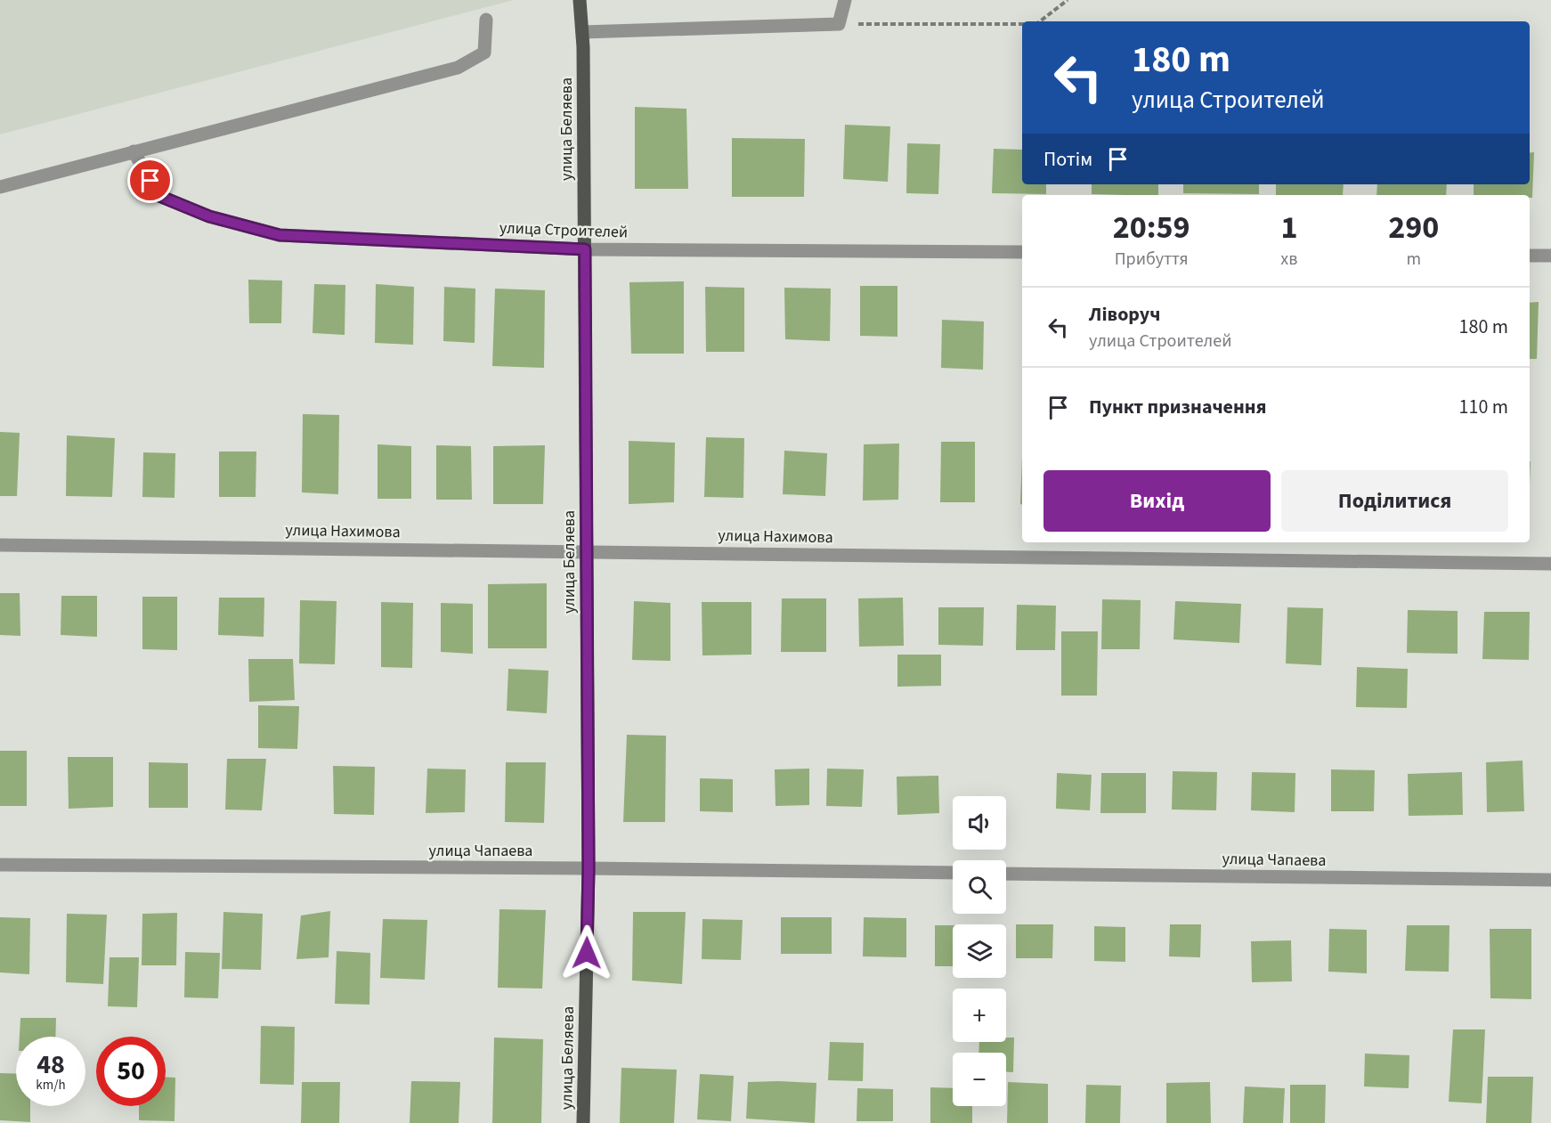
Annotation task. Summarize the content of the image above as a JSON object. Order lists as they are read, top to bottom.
{
  "streets": {
    "main road": ["улица Беляева"],
    "street": ["улица Строителей", "улица Нахимова", "улица Чапаева"]
  },
  "crossings": [
    ["улица Беляева", "улица Строителей"],
    ["улица Беляева", "улица Нахимова"],
    ["улица Беляева", "улица Чапаева"]
  ],
  "page": {
    "turn": ["180 m", "улица Строителей"],
    "then": "Потім",
    "eta": [
      "20:59",
      "Прибуття",
      "1",
      "хв",
      "290",
      "m"
    ],
    "list": [
      {
        "name": "Ліворуч",
        "note": "улица Строителей",
        "value": "180 m"
      },
      {
        "name": "Пункт призначення",
        "value": "110 m"
      }
    ],
    "buttons": ["Вихід", "Поділитися"],
    "map_buttons": ["+", "−"],
    "speed": "48 km/h",
    "limit": "50"
  }
}
